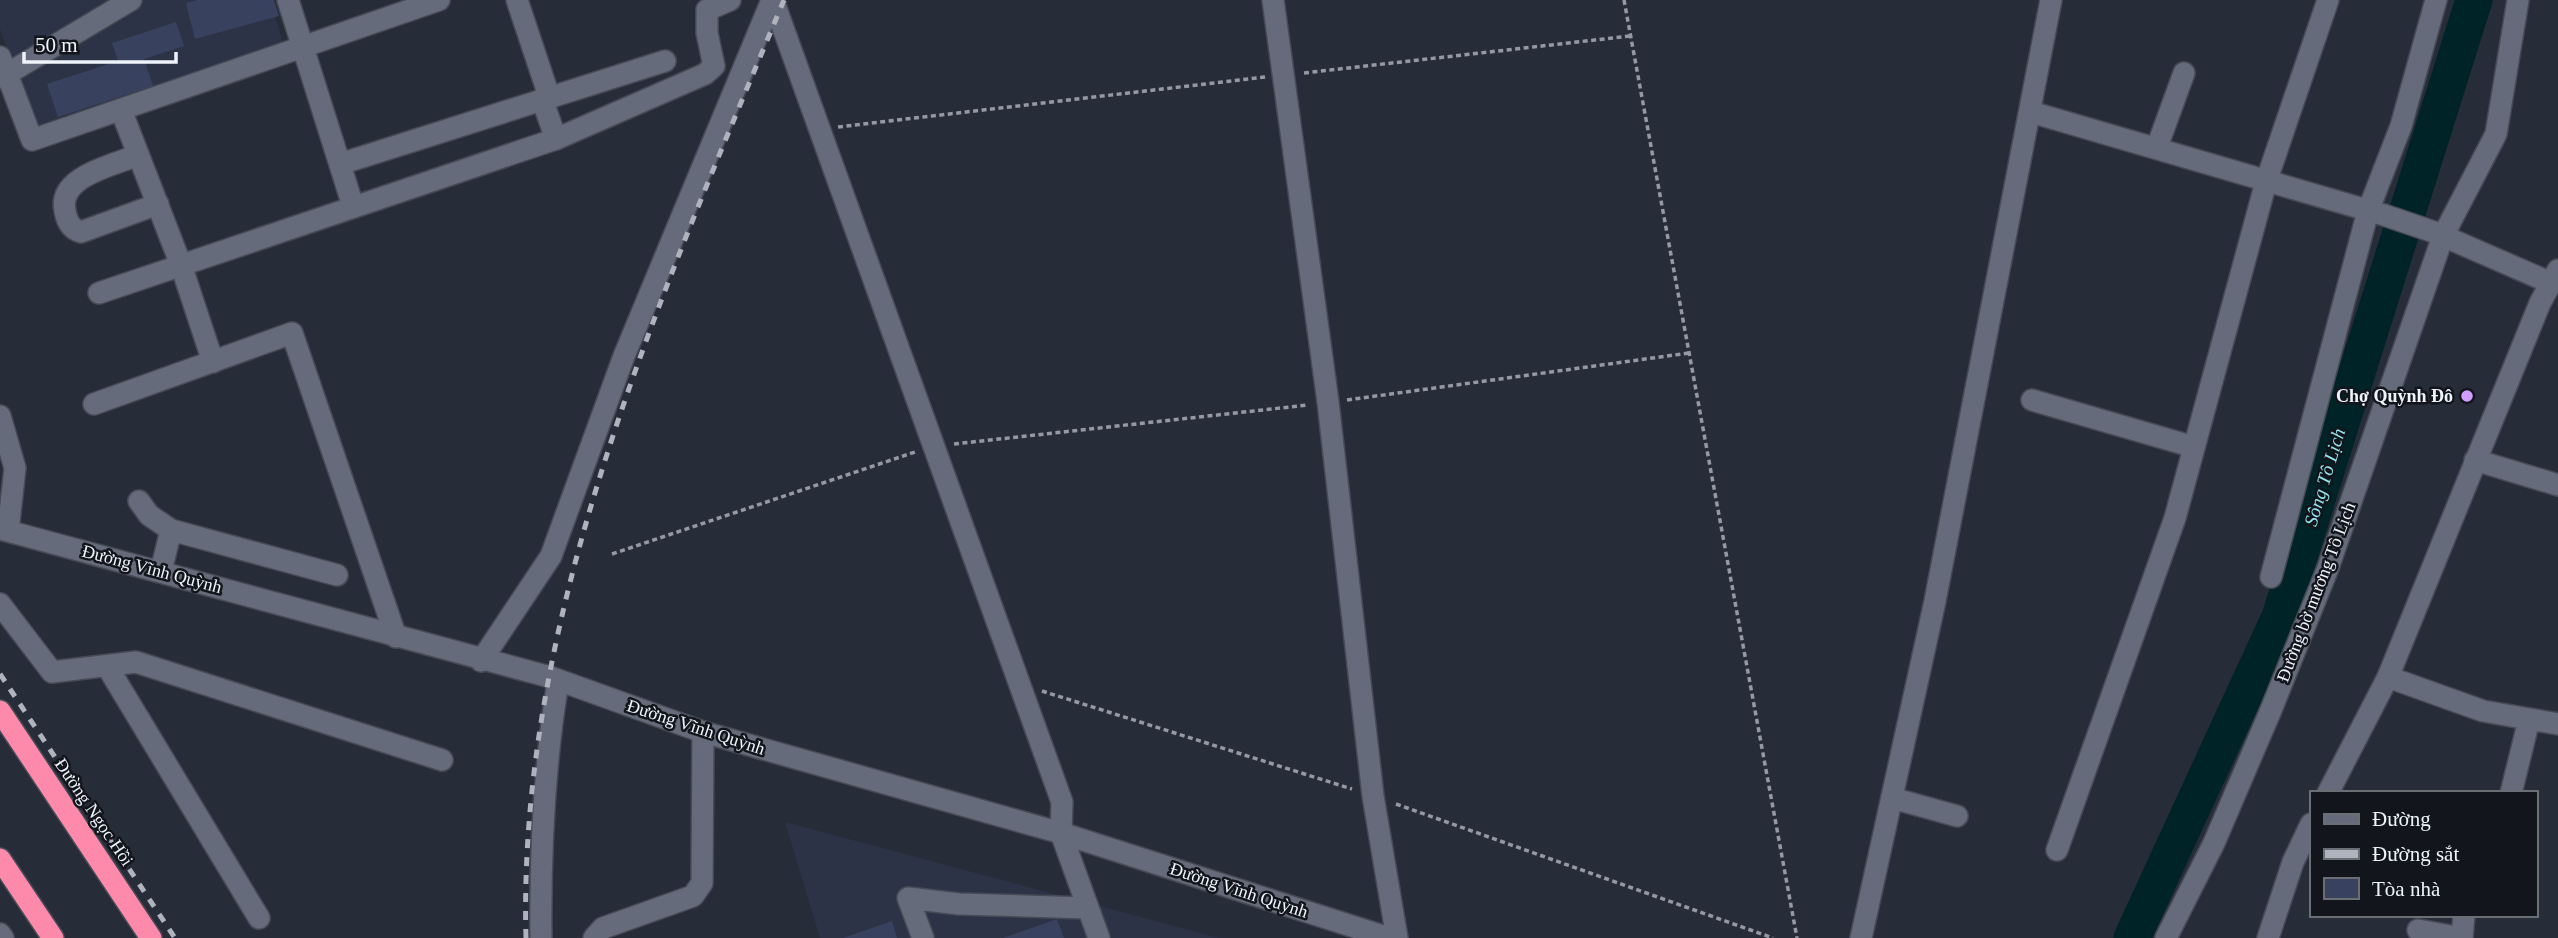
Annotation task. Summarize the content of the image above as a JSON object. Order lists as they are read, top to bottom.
{
  "streets": {
    "highway": ["Đường Ngọc Hồi"],
    "street": ["Đường Vĩnh Quỳnh", "Đường bờ mương Tô Lịch"]
  },
  "water": ["Sông Tô Lịch"],
  "places": ["Chợ Quỳnh Đô"],
  "legend": ["Đường", "Đường sắt", "Tòa nhà"],
  "scale_bar": "50 m"
}
